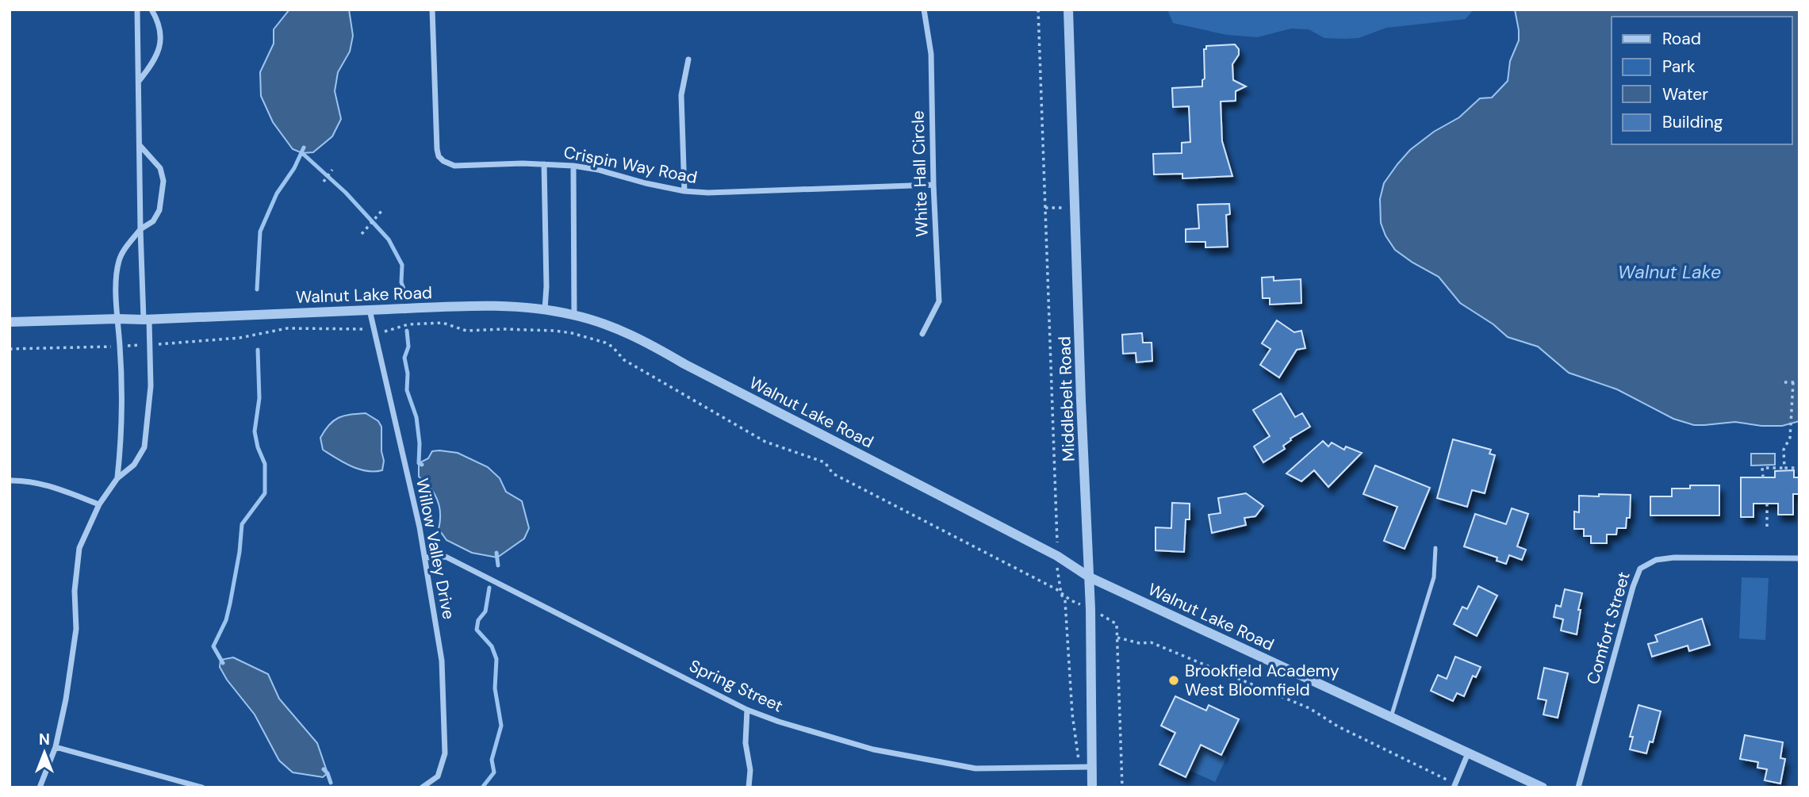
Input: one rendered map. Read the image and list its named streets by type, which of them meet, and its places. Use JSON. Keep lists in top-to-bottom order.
{
  "streets": {
    "street": [
      "Crispin Way Road",
      "White Hall Circle",
      "Walnut Lake Road",
      "Middlebelt Road",
      "Willow Valley Drive",
      "Comfort Street",
      "Spring Street"
    ]
  },
  "crossings": [
    ["Crispin Way Road", "White Hall Circle"],
    ["Walnut Lake Road", "Middlebelt Road"],
    ["Walnut Lake Road", "Willow Valley Drive"],
    ["Middlebelt Road", "Spring Street"],
    ["Willow Valley Drive", "Spring Street"]
  ],
  "water": ["Walnut Lake"],
  "places": ["Brookfield Academy West Bloomfield"],
  "legend": [
    "Road",
    "Park",
    "Water",
    "Building"
  ],
  "north": "top"
}
